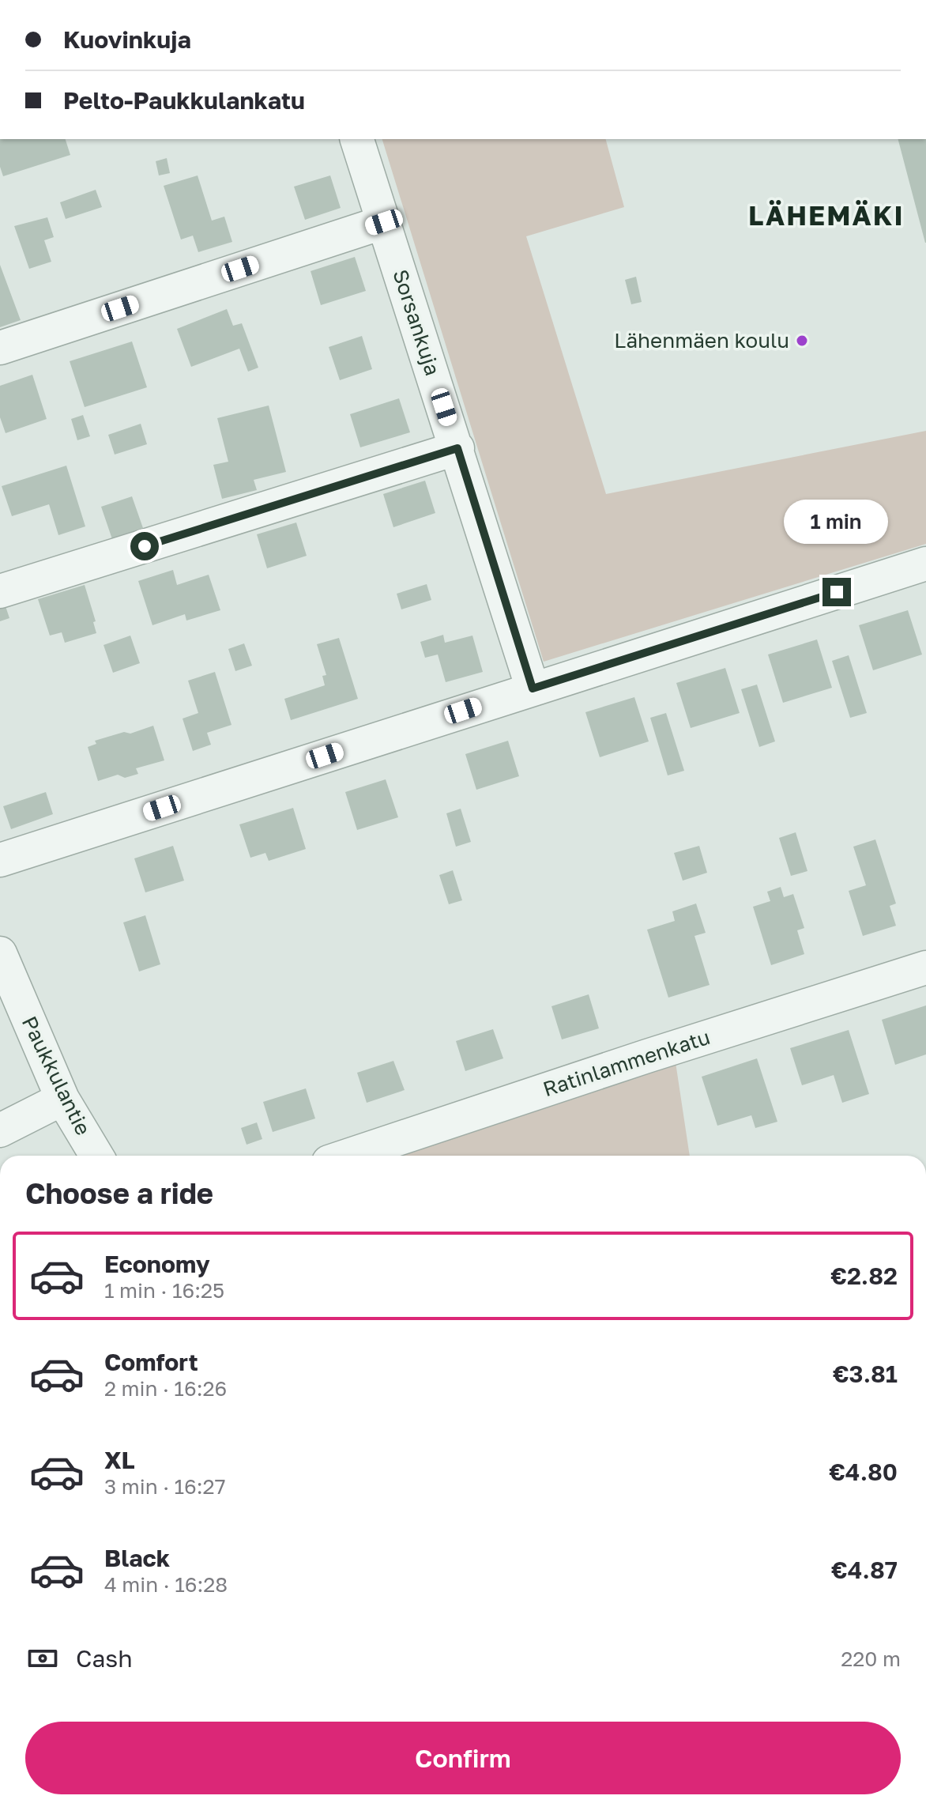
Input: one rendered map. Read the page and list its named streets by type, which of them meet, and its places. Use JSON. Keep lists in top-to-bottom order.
{
  "streets": {
    "street": ["Sorsankuja", "Ratinlammenkatu", "Paukkulantie"]
  },
  "districts": ["LÄHEMÄKI"],
  "places": ["Lähenmäen koulu"],
  "page": {
    "banner": ["Kuovinkuja", "Pelto-Paukkulankatu"],
    "bubble": "1 min",
    "heading": "Choose a ride",
    "list": [
      {
        "name": "Economy",
        "note": "1 min · 16:25",
        "value": "€2.82"
      },
      {
        "name": "Comfort",
        "note": "2 min · 16:26",
        "value": "€3.81"
      },
      {
        "name": "XL",
        "note": "3 min · 16:27",
        "value": "€4.80"
      },
      {
        "name": "Black",
        "note": "4 min · 16:28",
        "value": "€4.87"
      }
    ],
    "pay": ["Cash", "220 m"],
    "buttons": "Confirm"
  }
}
